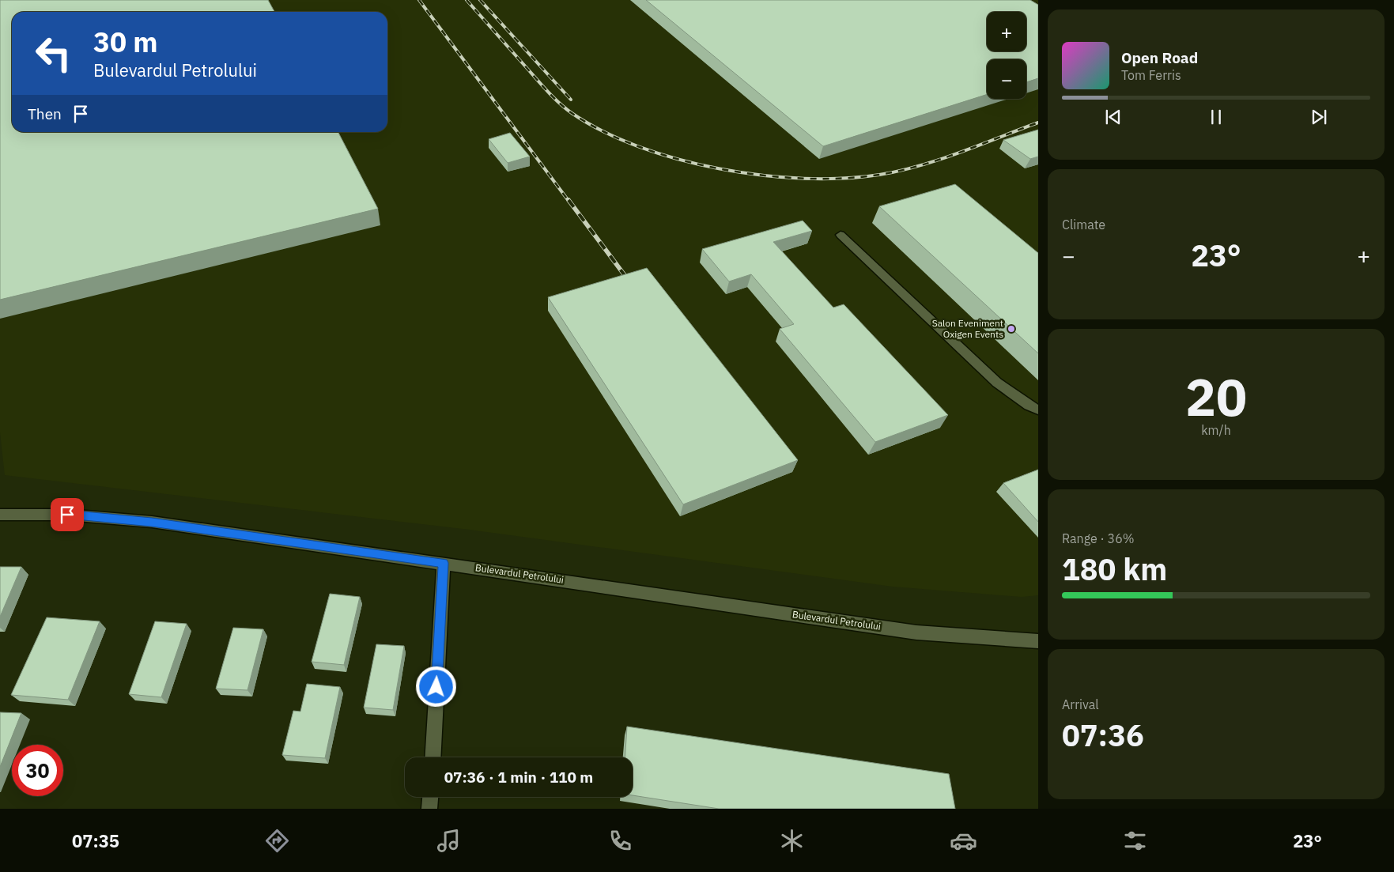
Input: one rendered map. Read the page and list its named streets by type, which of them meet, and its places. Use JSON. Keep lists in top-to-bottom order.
{
  "streets": {
    "street": ["Bulevardul Petrolului"]
  },
  "places": ["Salon Eveniment Oxigen Events"],
  "page": {
    "map_buttons": ["+", "−"],
    "turn": ["30 m", "Bulevardul Petrolului"],
    "song": ["Open Road", "Tom Ferris"],
    "then": "Then",
    "tile": [
      "Climate",
      ["20", "km/h"],
      ["Range · 36%", "180 km"],
      ["Arrival", "07:36"]
    ],
    "heat": ["−", "23°", "+"],
    "limit": "30",
    "trip": "07:36 · 1 min · 110 m",
    "tabs": ["07:35", "23°"]
  }
}
